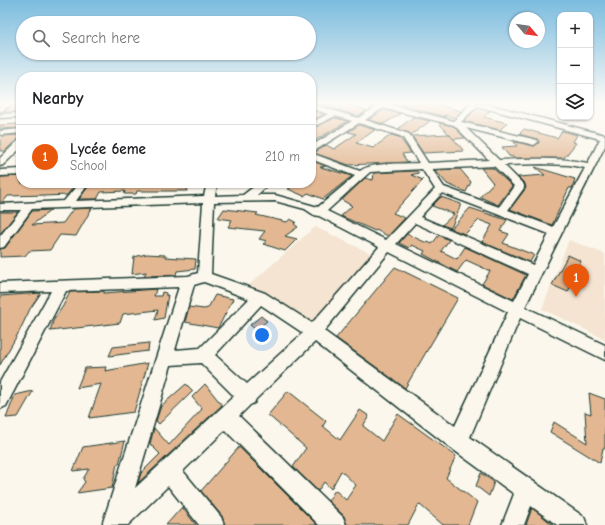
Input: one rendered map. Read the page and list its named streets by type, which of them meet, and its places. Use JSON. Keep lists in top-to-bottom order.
{
  "north": "bottom right",
  "page": {
    "map_buttons": ["+", "−"],
    "search": "Search here",
    "heading": "Nearby",
    "list": [
      {
        "mark": "1",
        "name": "Lycée 6eme",
        "note": "School",
        "value": "210 m"
      }
    ],
    "pins": "1"
  }
}
